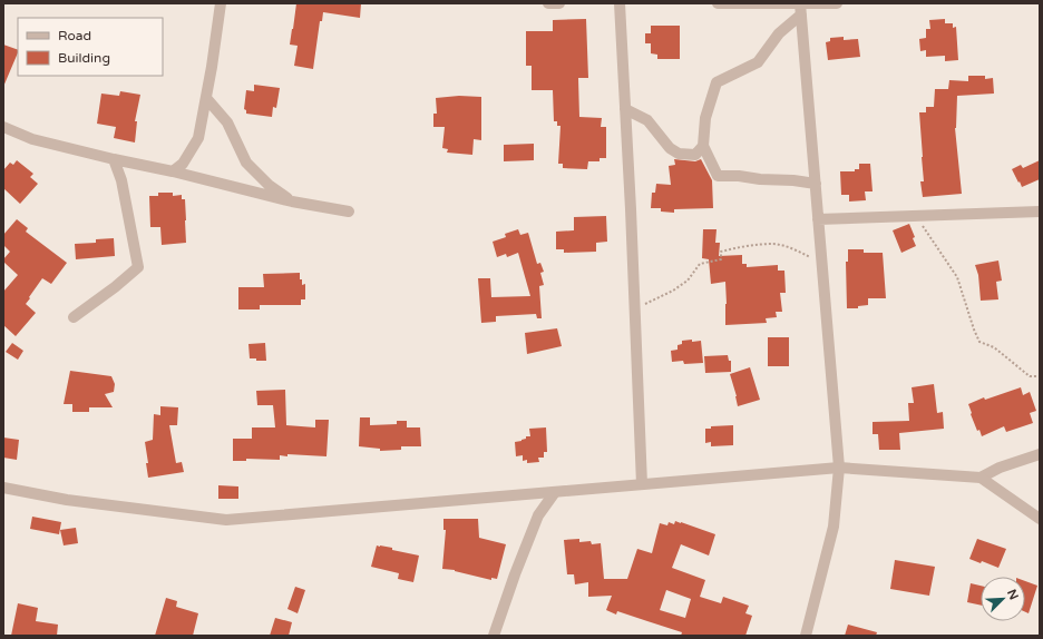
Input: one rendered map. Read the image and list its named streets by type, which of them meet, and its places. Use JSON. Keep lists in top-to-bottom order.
{
  "legend": ["Road", "Building"],
  "north": "top right"
}
